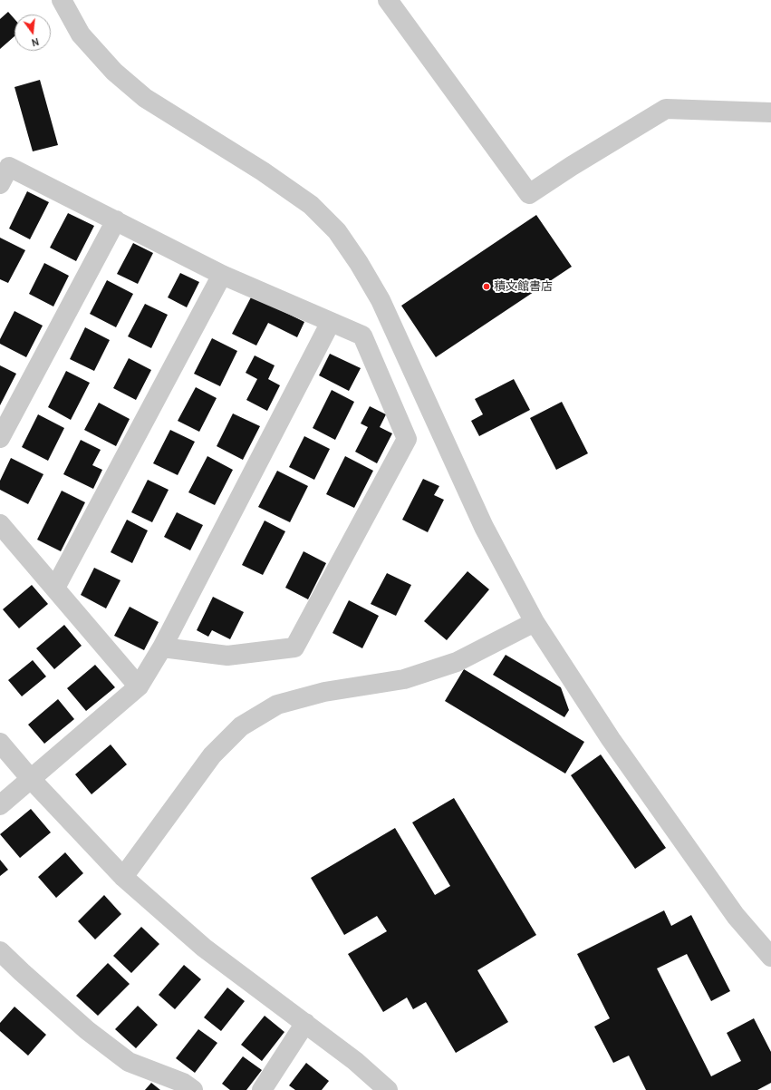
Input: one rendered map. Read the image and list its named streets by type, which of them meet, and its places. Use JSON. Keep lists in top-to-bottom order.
{
  "places": ["積文館書店"],
  "north": "bottom"
}
